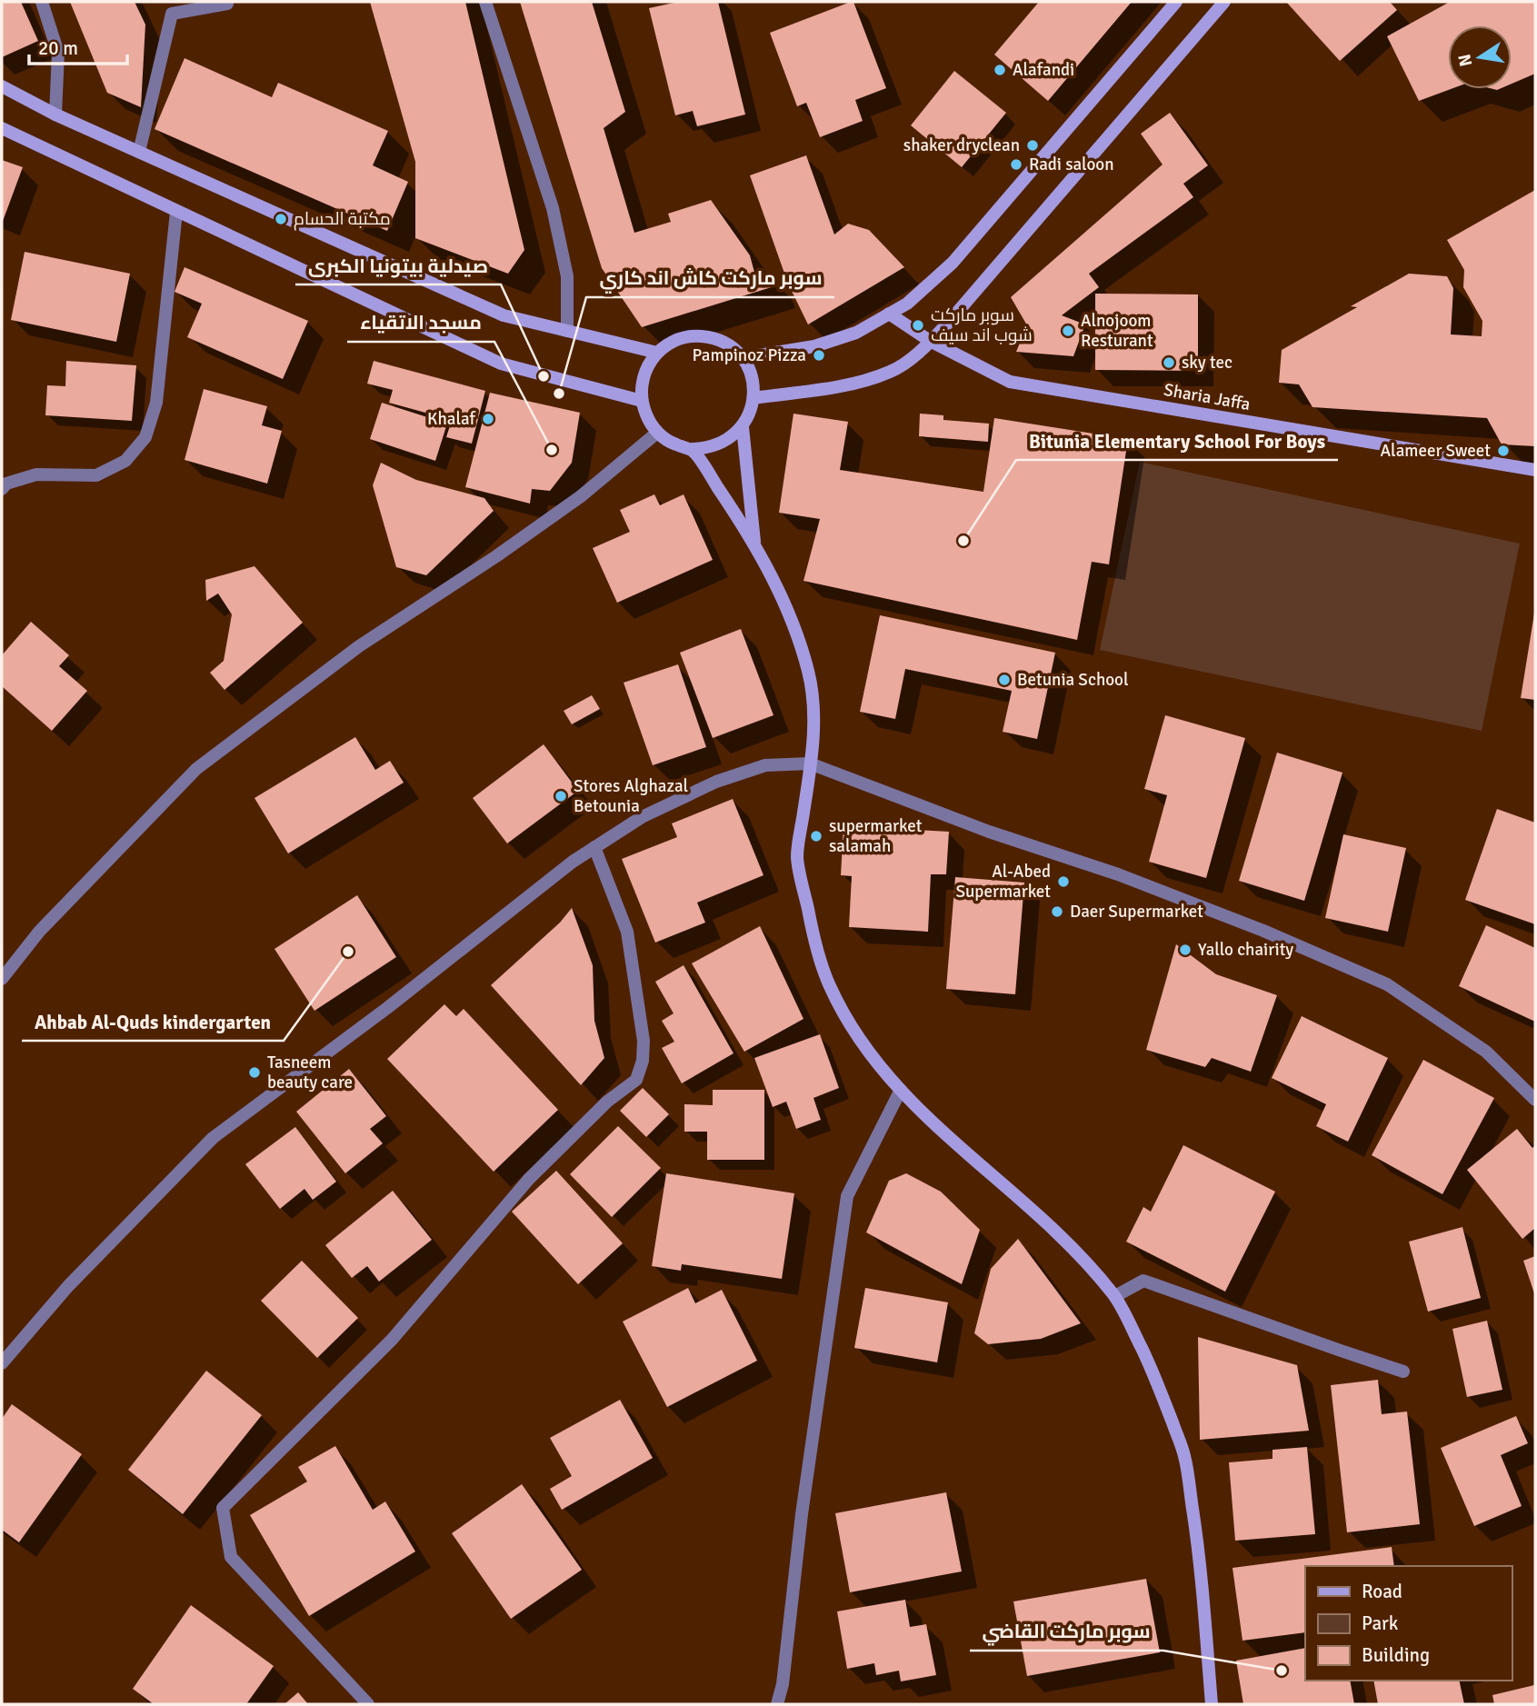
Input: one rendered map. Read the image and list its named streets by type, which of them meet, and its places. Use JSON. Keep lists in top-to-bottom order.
{
  "streets": {
    "main road": ["Sharia Jaffa"]
  },
  "places": [
    "Alafandi",
    "shaker dryclean",
    "Radi saloon",
    "مكتبة الحسام",
    "سوبر ماركت شوب اند سيف",
    "Alnojoom Resturant",
    "Pampinoz Pizza",
    "sky tec",
    "صيدلية بيتونيا الكبرى",
    "سوبر ماركت كاش اند كاري",
    "Khalaf",
    "مسجد الاتقياء",
    "Alameer Sweet",
    "Bitunia Elementary School For Boys",
    "Betunia School",
    "Stores Alghazal Betounia",
    "supermarket salamah",
    "Al-Abed Supermarket",
    "Daer Supermarket",
    "Yallo chairity",
    "Ahbab Al-Quds kindergarten",
    "Tasneem beauty care",
    "سوبر ماركت القاضي"
  ],
  "legend": ["Road", "Park", "Building"],
  "scale_bar": "20 m",
  "north": "left"
}
